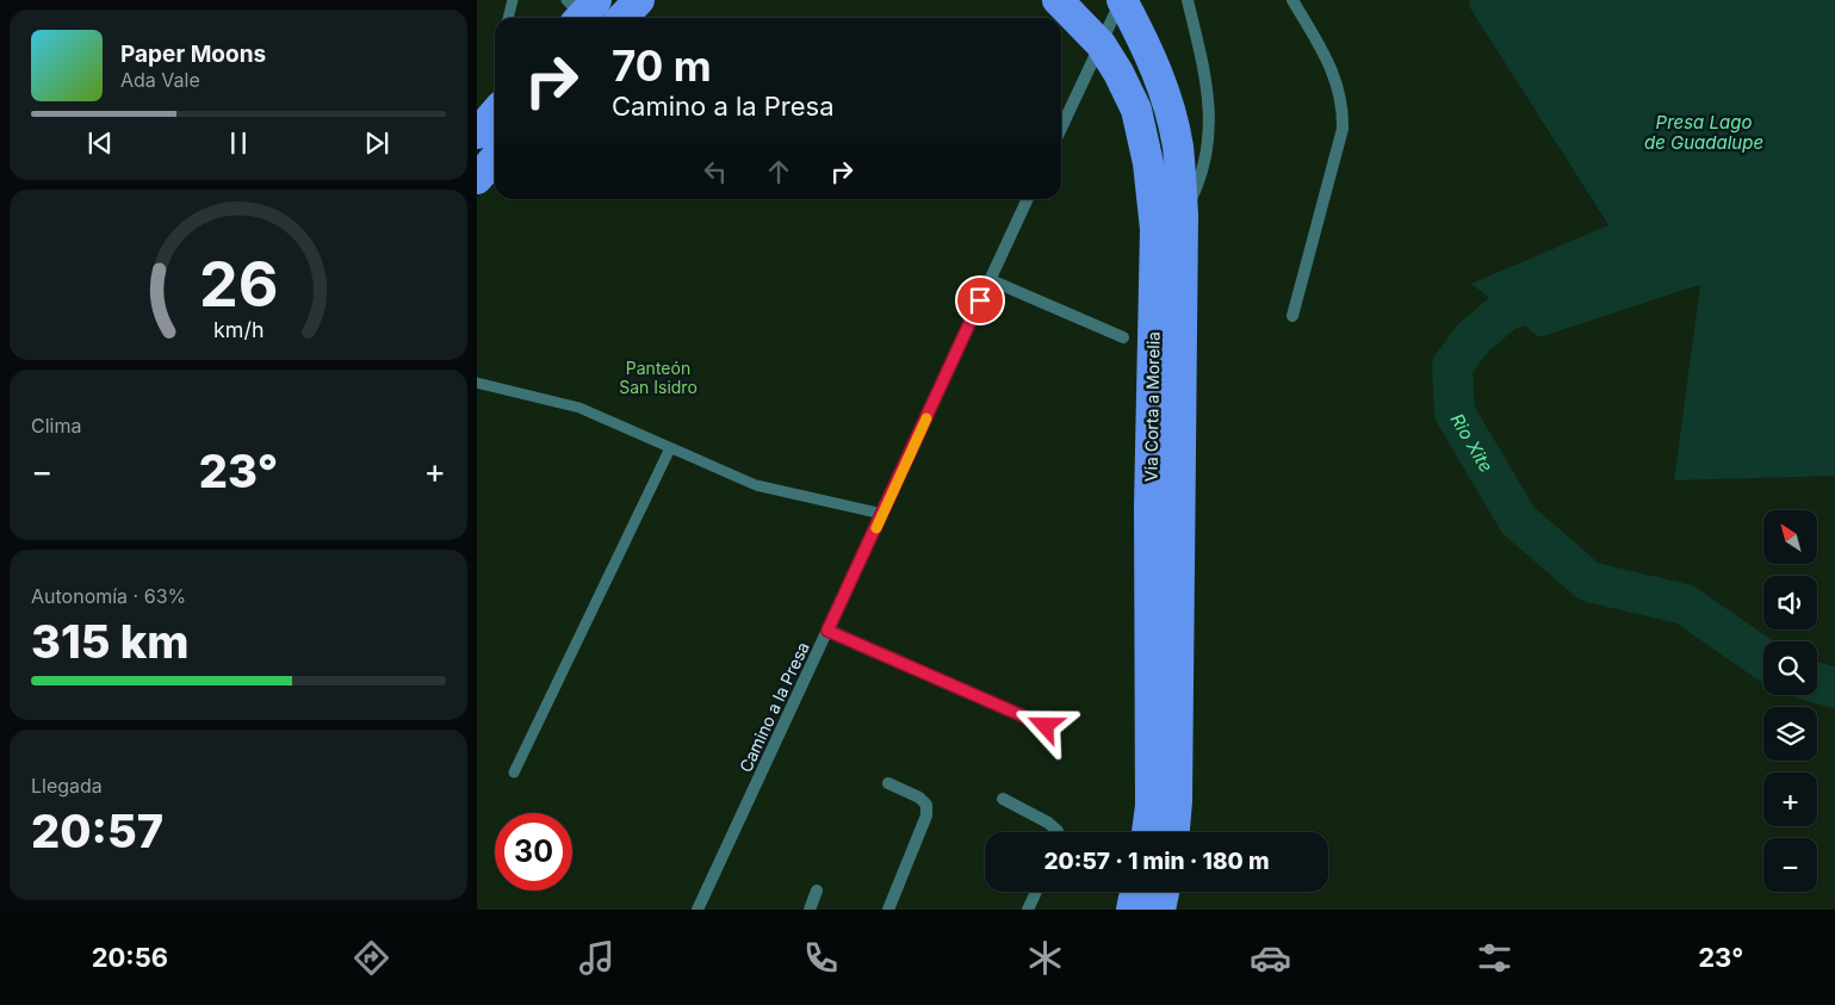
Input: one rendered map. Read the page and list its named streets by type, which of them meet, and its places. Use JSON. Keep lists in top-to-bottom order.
{
  "streets": {
    "main road": ["Via Corta a Morelia"],
    "street": ["Camino a la Presa"]
  },
  "water": ["Presa Lago de Guadalupe", "Rio Xite"],
  "parks": ["Panteón San Isidro"],
  "north": "top left",
  "page": {
    "turn": ["70 m", "Camino a la Presa"],
    "song": ["Paper Moons", "Ada Vale"],
    "tile": [
      "Clima",
      ["Autonomía · 63%", "315 km"],
      ["Llegada", "20:57"]
    ],
    "heat": ["−", "23°", "+"],
    "map_buttons": ["+", "−"],
    "limit": "30",
    "trip": "20:57 · 1 min · 180 m",
    "tabs": ["20:56", "23°"],
    "gauge": ["26", "km/h"]
  }
}
